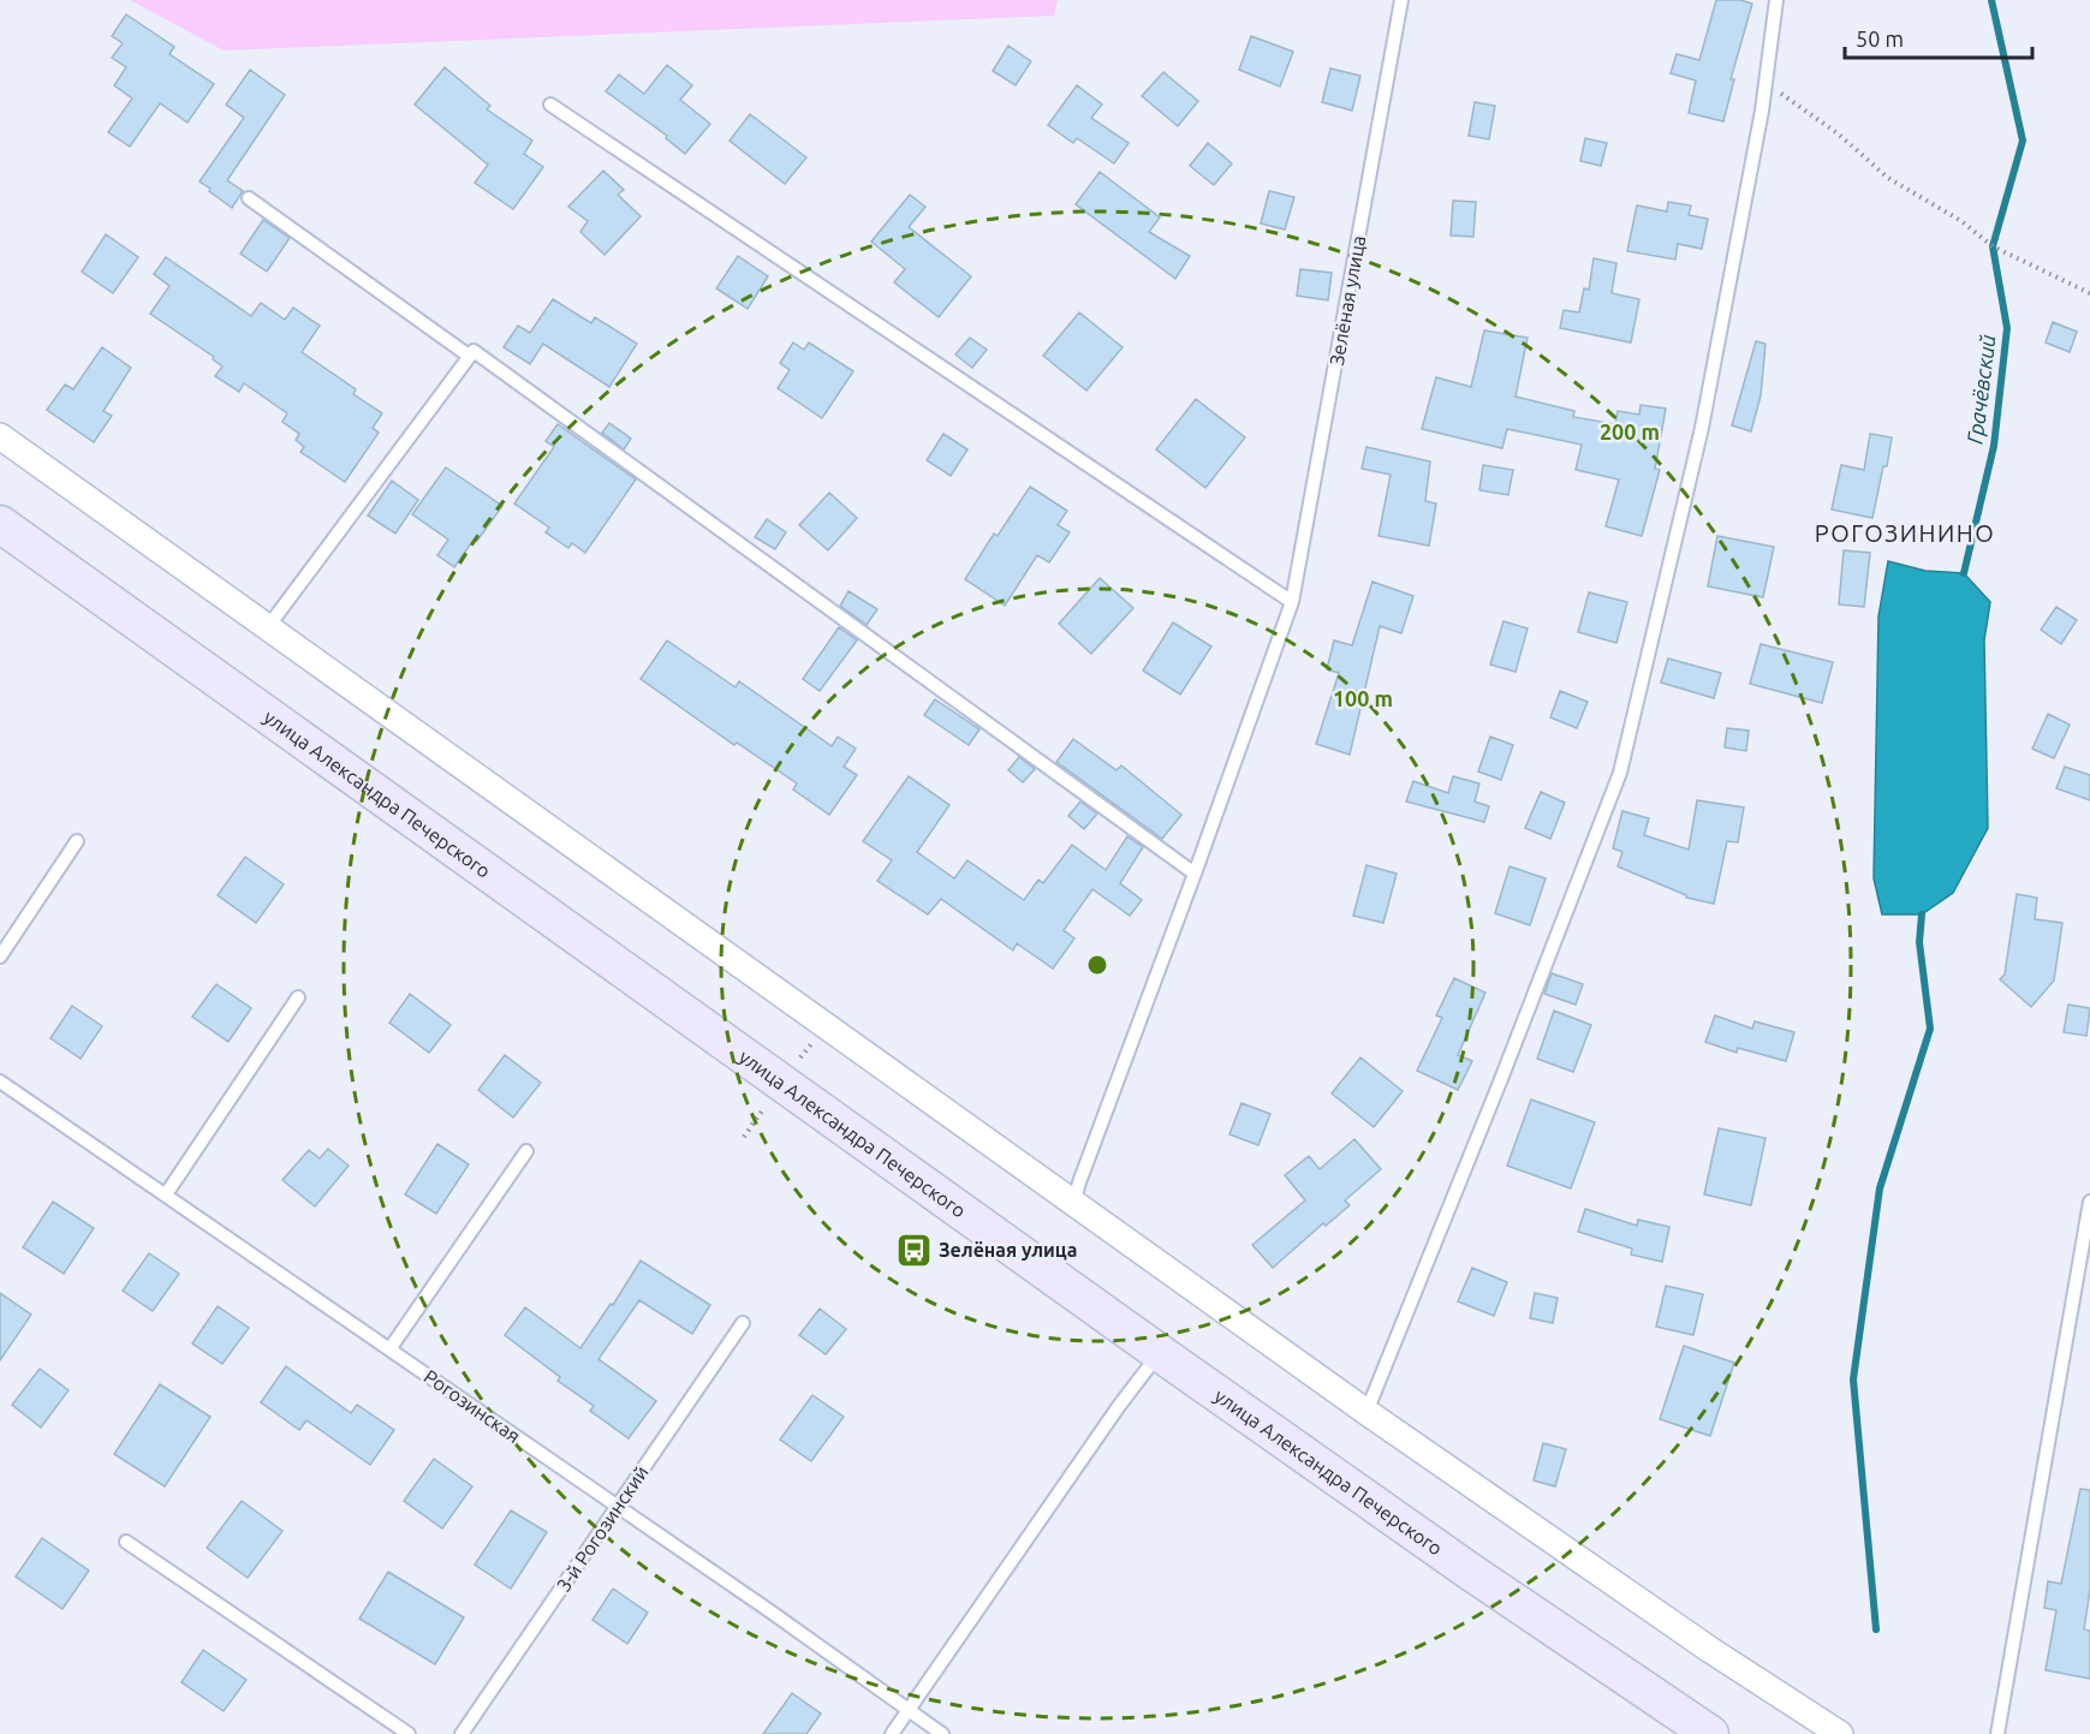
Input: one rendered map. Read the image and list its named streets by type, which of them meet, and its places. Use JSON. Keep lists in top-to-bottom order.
{
  "streets": {
    "main road": ["улица Александра Печерского"],
    "lane": ["Зелёная улица", "Рогозинская", "3-й Рогозинский"]
  },
  "crossings": [
    ["Рогозинская", "3-й Рогозинский"]
  ],
  "districts": ["РОГОЗИНИНО"],
  "water": ["Грачёвский"],
  "places": {
    "bus stop": ["Зелёная улица"]
  },
  "scale_bar": "50 m",
  "rings": ["200 m", "100 m"]
}
